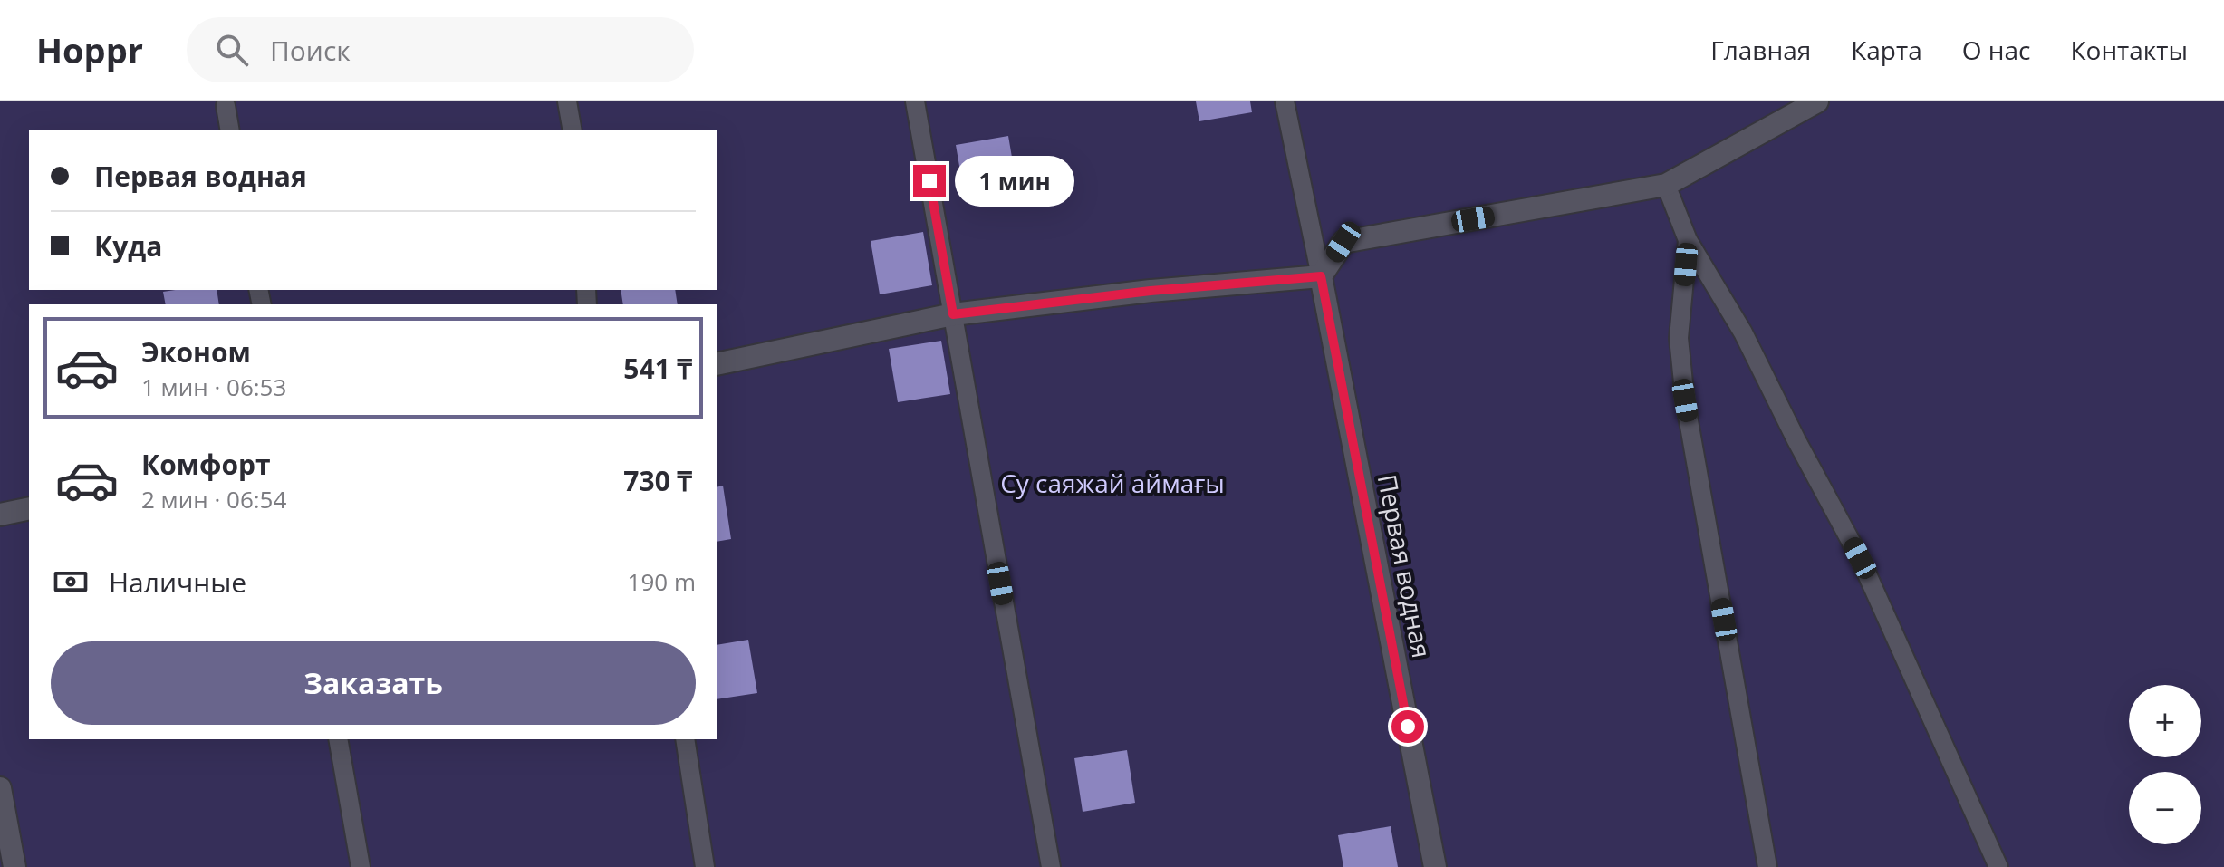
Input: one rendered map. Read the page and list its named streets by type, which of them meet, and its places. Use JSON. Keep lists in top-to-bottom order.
{
  "streets": {
    "street": ["Первая водная"]
  },
  "parks": ["Су саяжай аймағы"],
  "page": {
    "header": "Hoppr",
    "search": "Поиск",
    "nav": [
      "Главная",
      "Карта",
      "О нас",
      "Контакты"
    ],
    "banner": ["Первая водная", "Куда"],
    "bubble": "1 мин",
    "list": [
      {
        "name": "Эконом",
        "note": "1 мин · 06:53",
        "value": "541 ₸"
      },
      {
        "name": "Комфорт",
        "note": "2 мин · 06:54",
        "value": "730 ₸"
      }
    ],
    "pay": ["Наличные", "190 m"],
    "buttons": "Заказать",
    "map_buttons": ["+", "−"]
  }
}
